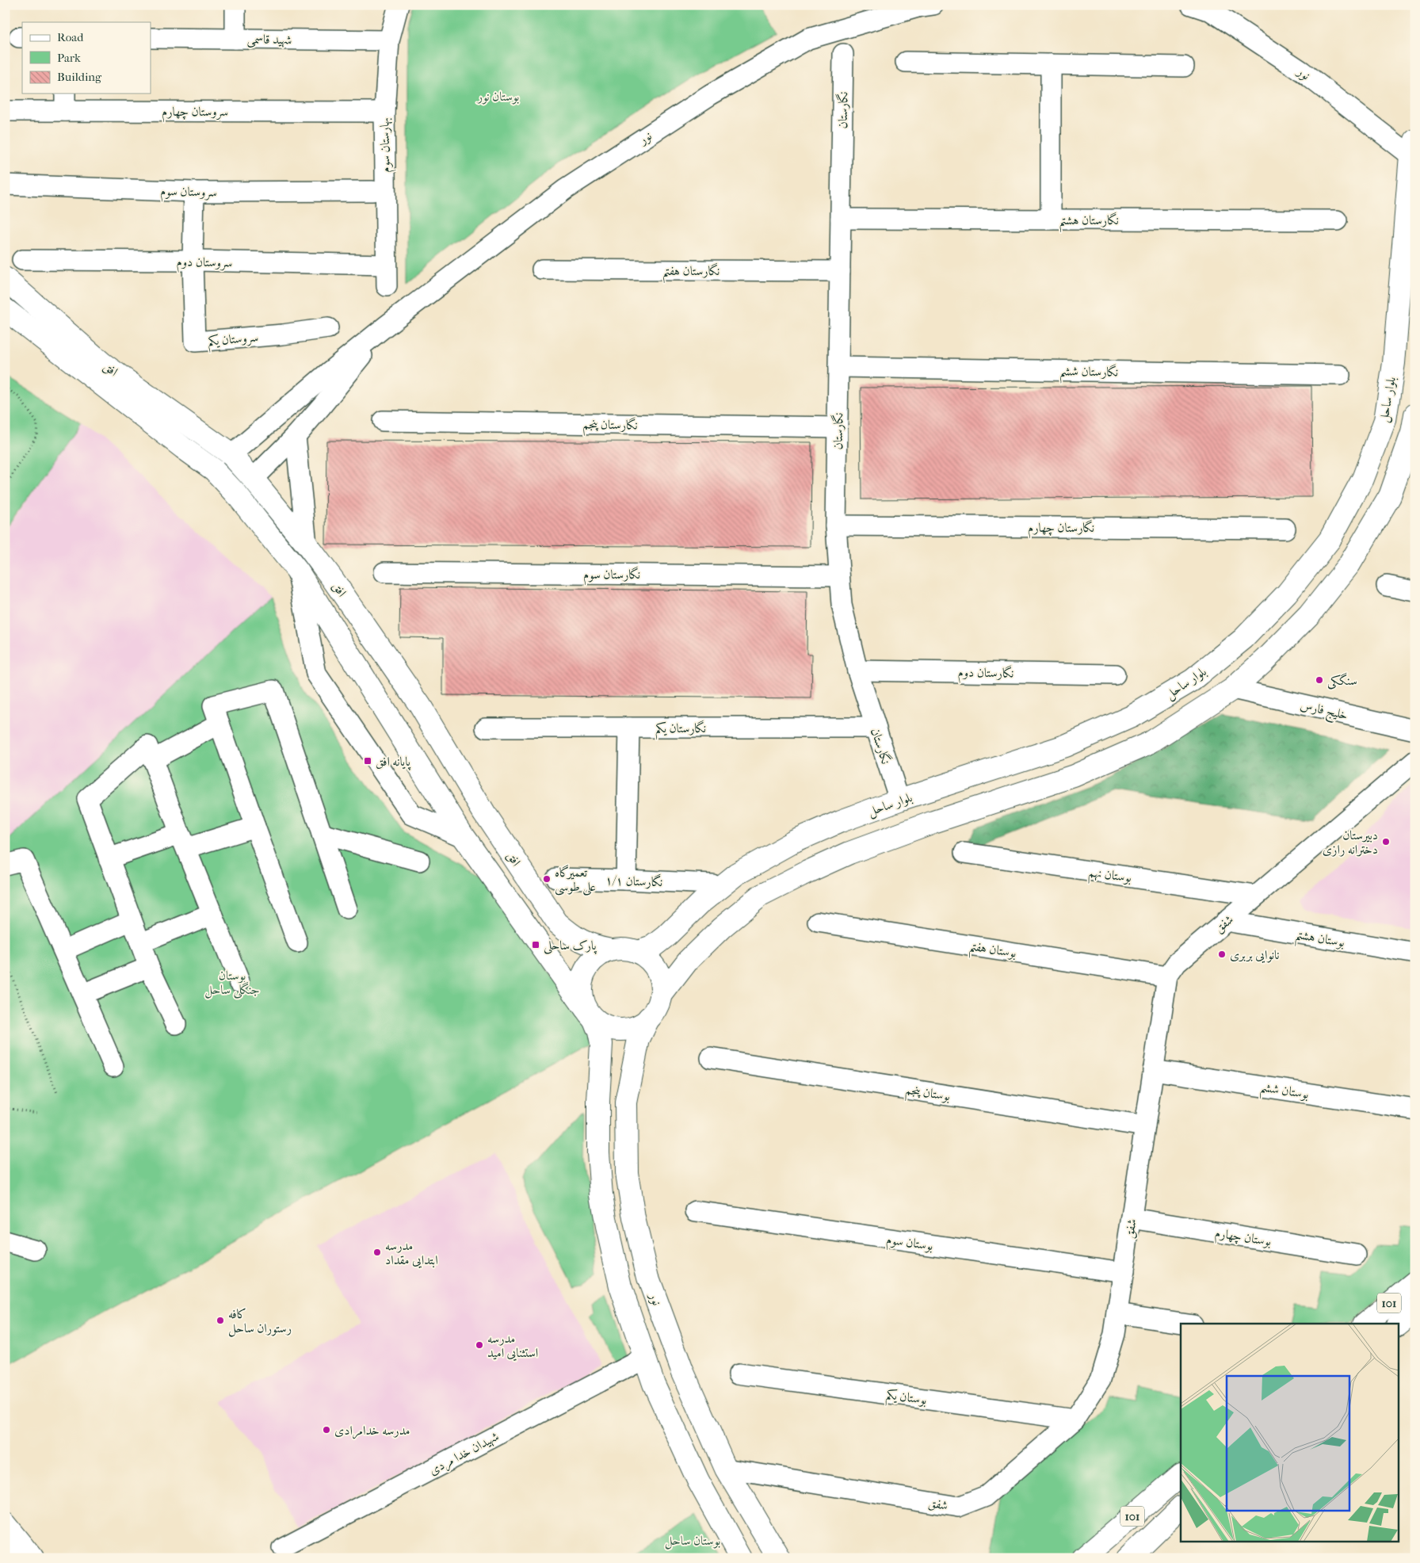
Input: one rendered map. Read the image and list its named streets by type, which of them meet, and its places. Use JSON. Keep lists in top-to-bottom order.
{
  "streets": {
    "main road": [
      "نور",
      "افق",
      "بلوار ساحل",
      "101"
    ],
    "street": [
      "شهید قاسمی",
      "نگارستان",
      "سروستان چهارم",
      "بهارستان سوم",
      "سروستان سوم",
      "نگارستان هشتم",
      "سروستان دوم",
      "نگارستان هفتم",
      "سروستان یکم",
      "نگارستان ششم",
      "نگارستان پنجم",
      "نگارستان چهارم",
      "نگارستان سوم",
      "نگارستان دوم",
      "خلیج فارس",
      "نگارستان یکم",
      "بوستان نهم",
      "نگارستان ۱/۱",
      "شفق",
      "بوستان هشتم",
      "بوستان هفتم",
      "بوستان ششم",
      "بوستان پنجم",
      "بوستان چهارم",
      "بوستان سوم",
      "بوستان یکم",
      "شهیدان خدا مردی"
    ]
  },
  "crossings": [
    ["شهید قاسمی", "بهارستان سوم"],
    ["نور", "افق"],
    ["نور", "بلوار ساحل"],
    ["نور", "شفق"],
    ["نگارستان", "نگارستان هشتم"],
    ["نگارستان", "نگارستان هفتم"],
    ["نگارستان", "نگارستان ششم"],
    ["نگارستان", "بلوار ساحل"],
    ["نگارستان", "نگارستان پنجم"],
    ["نگارستان", "نگارستان چهارم"],
    ["نگارستان", "نگارستان سوم"],
    ["نگارستان", "نگارستان دوم"],
    ["نگارستان", "نگارستان یکم"],
    ["سروستان چهارم", "بهارستان سوم"],
    ["بهارستان سوم", "سروستان دوم"],
    ["سروستان دوم", "سروستان یکم"],
    ["افق", "بلوار ساحل"],
    ["بوستان نهم", "شفق"],
    ["شفق", "بوستان هشتم"],
    ["شفق", "بوستان هفتم"],
    ["شفق", "بوستان ششم"],
    ["شفق", "بوستان پنجم"],
    ["شفق", "بوستان چهارم"],
    ["شفق", "بوستان سوم"],
    ["شفق", "بوستان یکم"]
  ],
  "parks": ["بوستان نور", "بوستان جنگلی ساحل", "بوستان ساحل"],
  "places": {
    "other": [
      "سنگکی",
      "دبیرستان دخترانه رازی",
      "تعمیرگاه علی طوسی",
      "نانوایی بربری",
      "مدرسه ابتدایی مقداد",
      "کافه رستوران ساحل",
      "مدرسه استثنایی امید",
      "مدرسه خدامرادی"
    ],
    "transit": ["پایانه افق", "پارک ساحلی"]
  },
  "legend": ["Road", "Park", "Building"]
}
